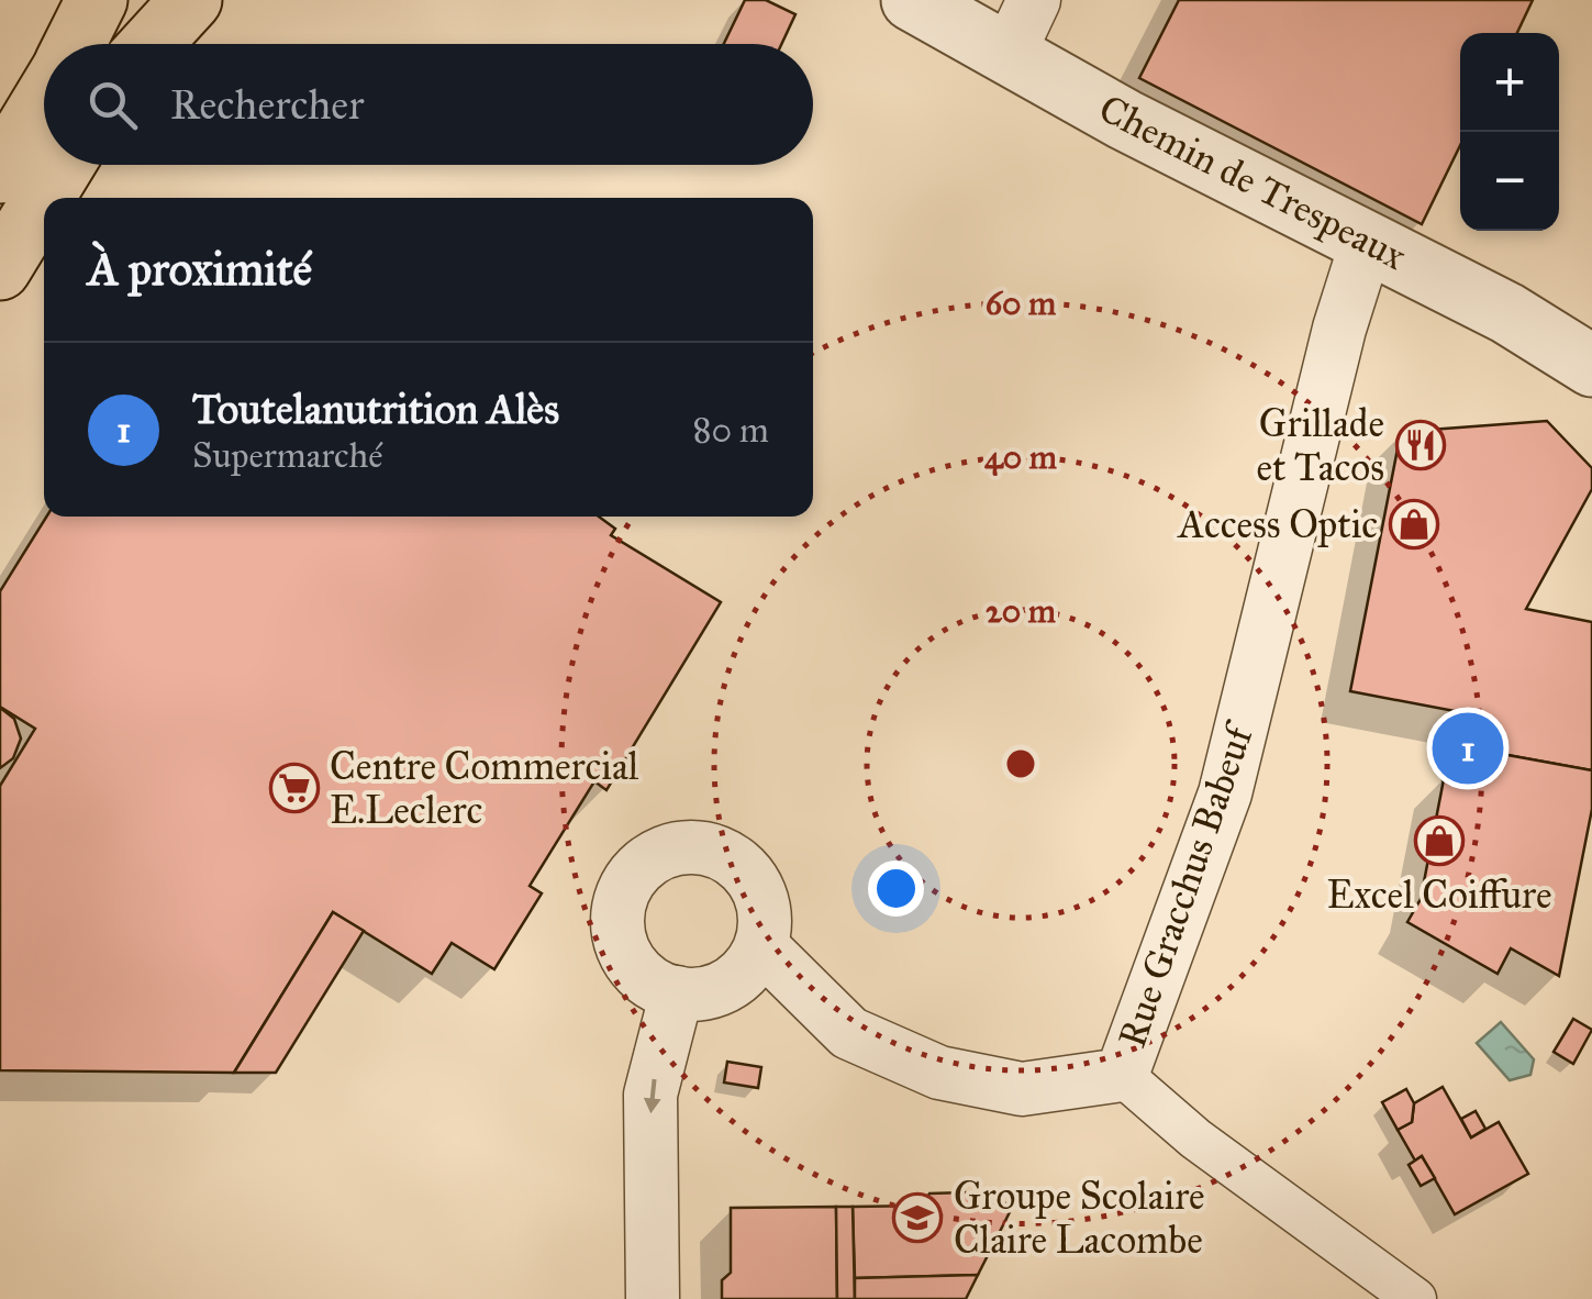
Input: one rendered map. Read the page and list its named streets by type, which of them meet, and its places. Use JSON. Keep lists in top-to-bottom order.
{
  "streets": {
    "street": ["Chemin de Trespeaux", "Rue Gracchus Babeuf"]
  },
  "crossings": [
    ["Chemin de Trespeaux", "Rue Gracchus Babeuf"]
  ],
  "places": {
    "restaurant": ["Grillade et Tacos"],
    "shop": ["Access Optic", "Excel Coiffure"],
    "supermarket": ["Centre Commercial E.Leclerc"],
    "school or university": ["Groupe Scolaire Claire Lacombe"]
  },
  "page": {
    "map_buttons": ["+", "−"],
    "search": "Rechercher",
    "heading": "À proximité",
    "list": [
      {
        "mark": "1",
        "name": "Toutelanutrition Alès",
        "note": "Supermarché",
        "value": "80 m"
      }
    ],
    "pins": "1"
  },
  "rings": ["60 m", "40 m", "20 m"]
}
